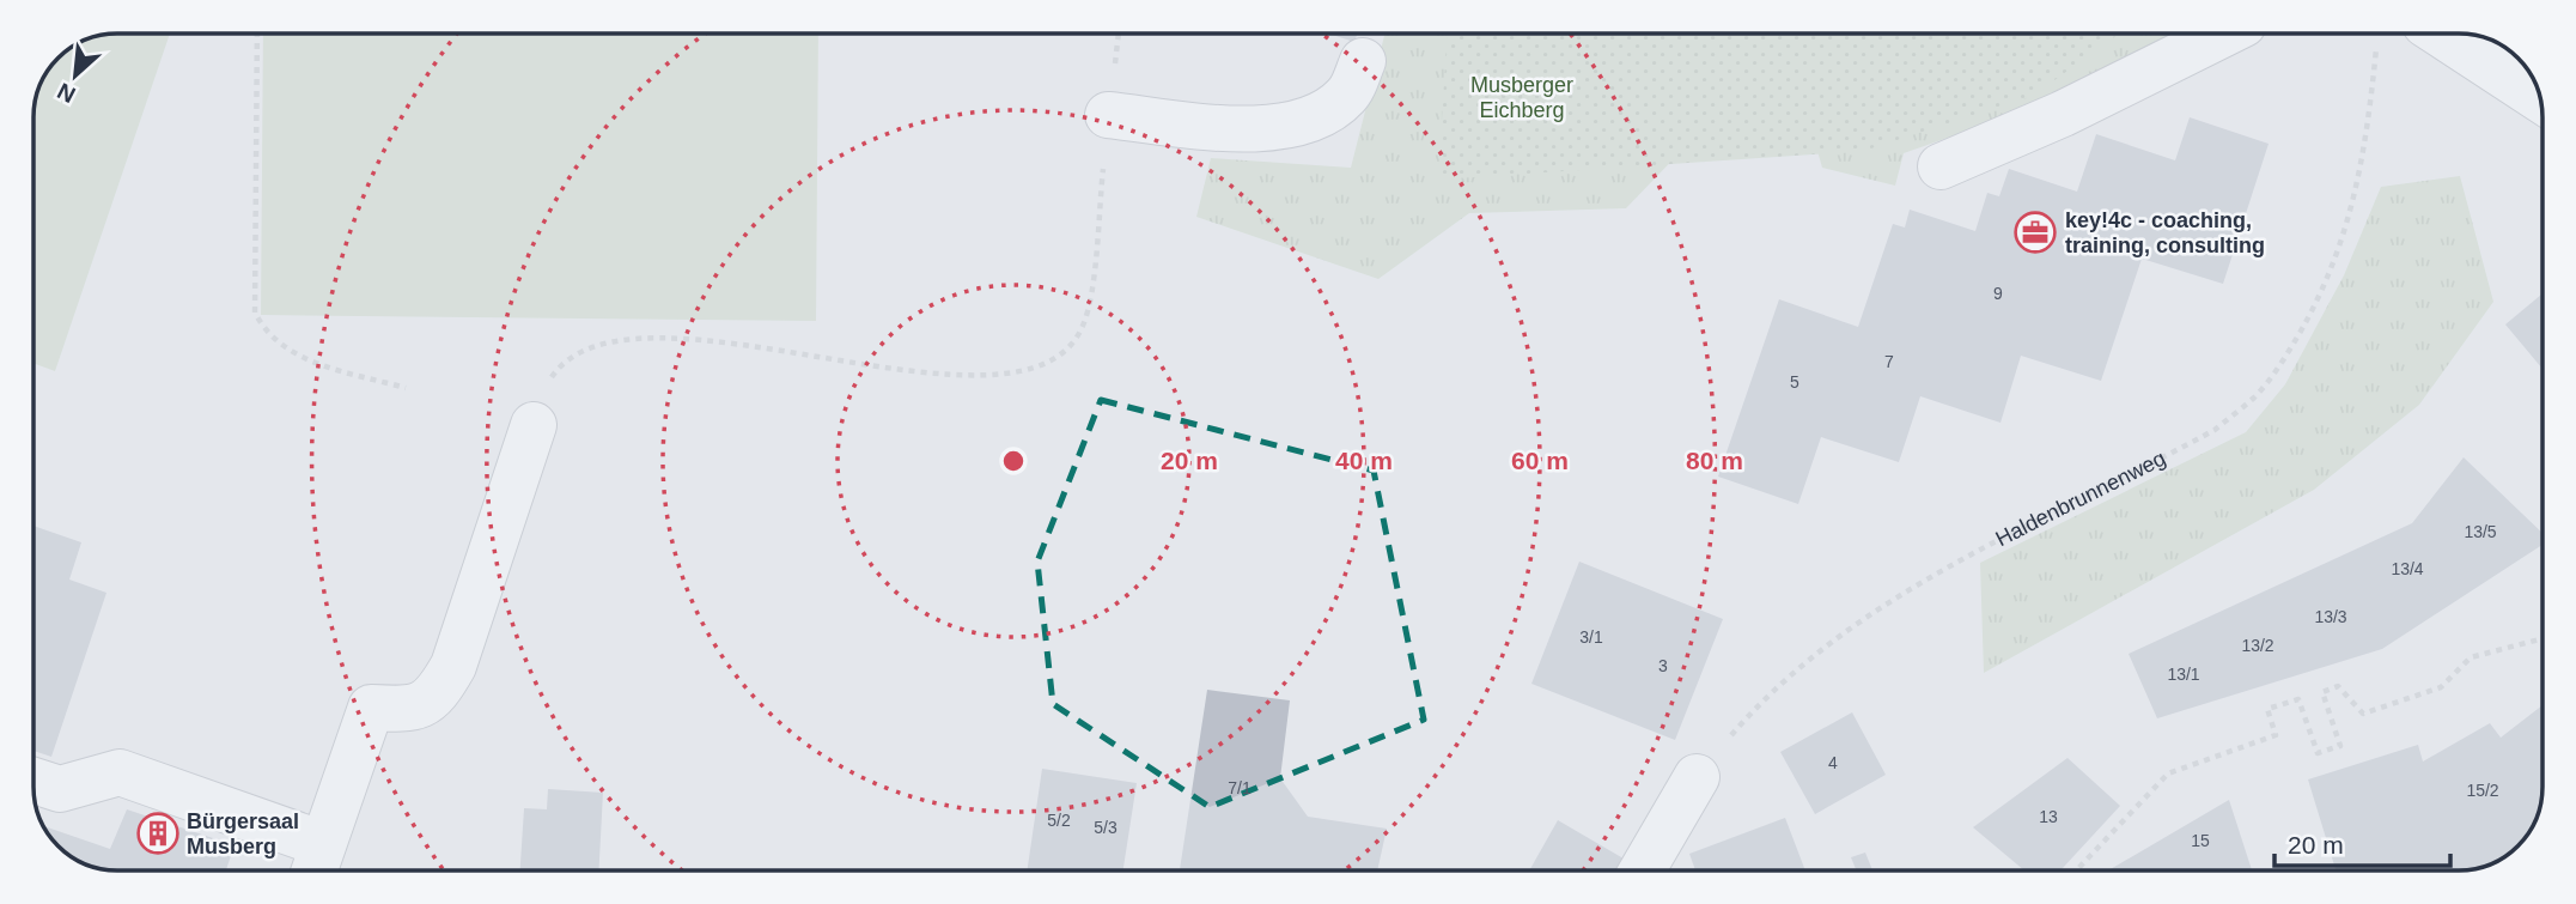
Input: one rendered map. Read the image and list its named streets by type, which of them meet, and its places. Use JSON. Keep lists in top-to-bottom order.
{
  "streets": {
    "path": ["Haldenbrunnenweg"]
  },
  "parks": ["Musberger Eichberg"],
  "places": {
    "office": ["key!4c - coaching, training, consulting"],
    "building": ["Bürgersaal Musberg"]
  },
  "house_numbers": [
    "9",
    "7",
    "5",
    "13/5",
    "13/4",
    "13/3",
    "3/1",
    "13/2",
    "3",
    "13/1",
    "4",
    "7/1",
    "15/2",
    "13",
    "5/2",
    "5/3",
    "15"
  ],
  "scale_bar": "20 m",
  "north": "bottom left",
  "rings": [
    "20 m",
    "40 m",
    "60 m",
    "80 m"
  ]
}
